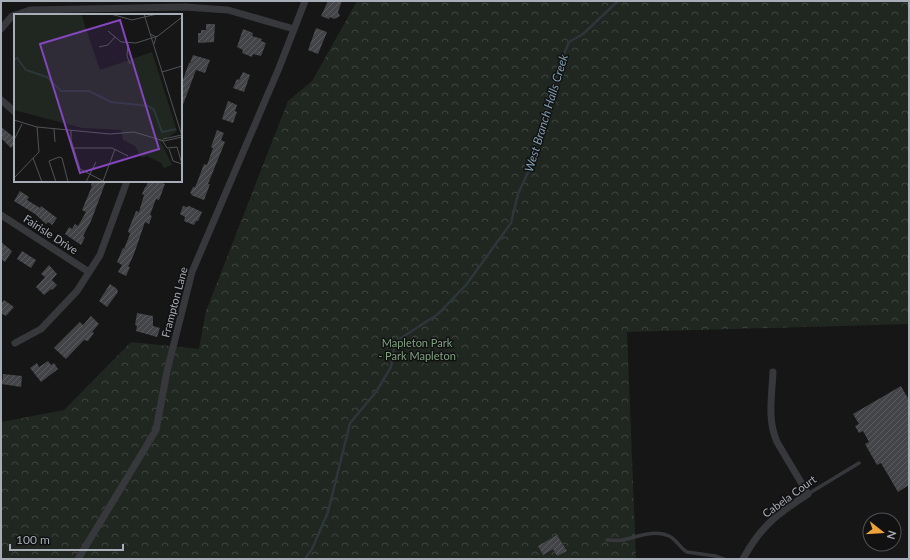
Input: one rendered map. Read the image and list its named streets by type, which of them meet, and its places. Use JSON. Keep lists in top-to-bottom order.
{
  "streets": {
    "street": ["Fairisle Drive", "Frampton Lane", "Cabela Court"]
  },
  "water": ["West Branch Halls Creek"],
  "parks": ["Mapleton Park - Park Mapleton"],
  "scale_bar": "100 m",
  "north": "right"
}
